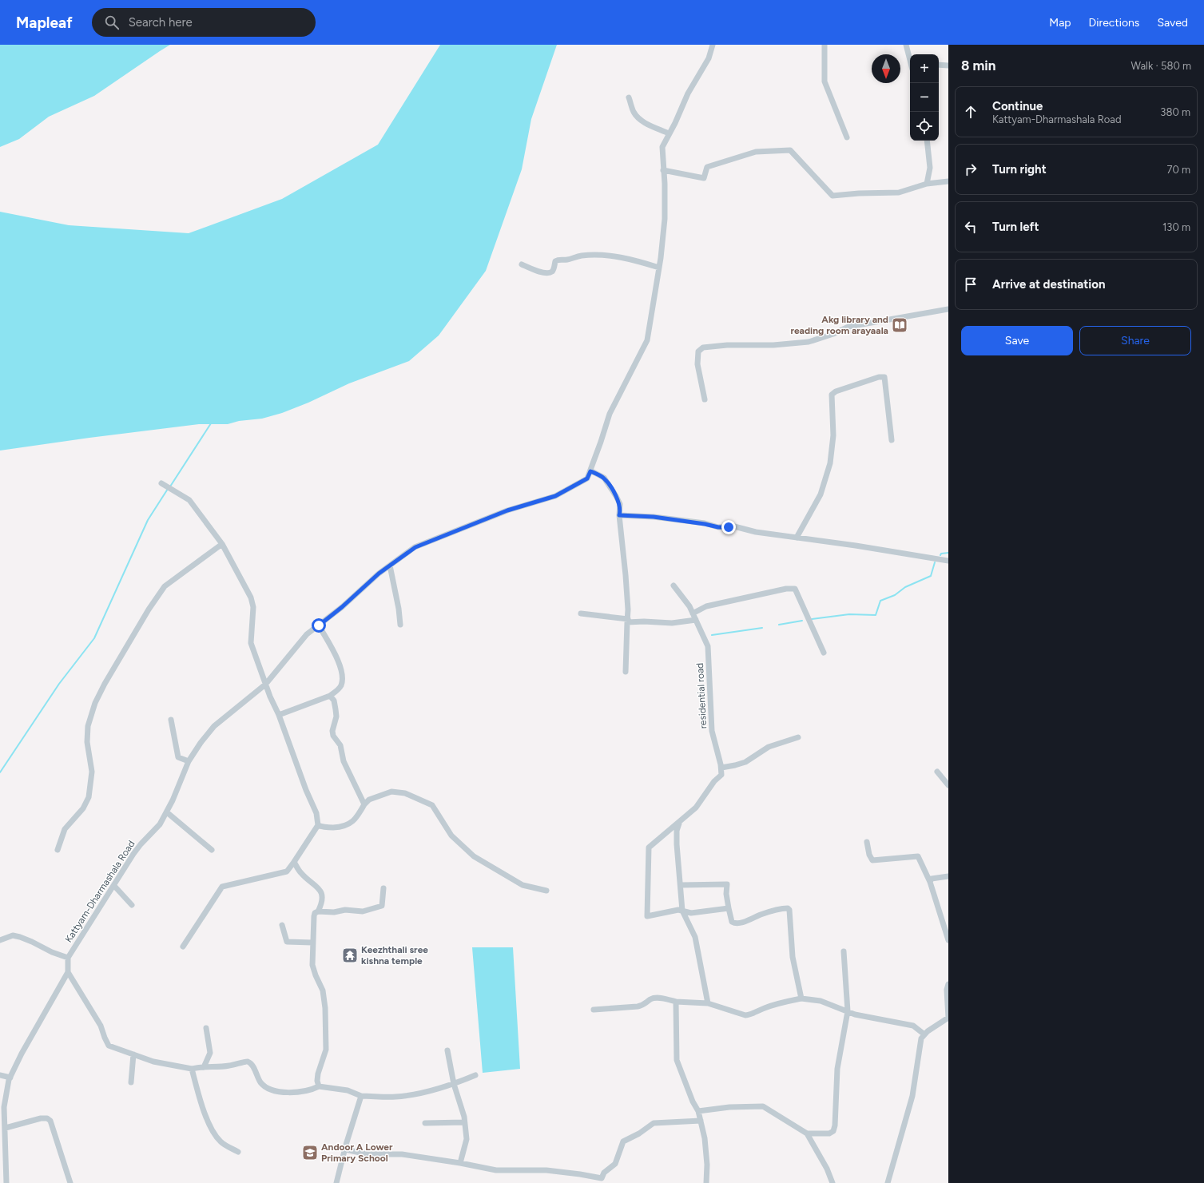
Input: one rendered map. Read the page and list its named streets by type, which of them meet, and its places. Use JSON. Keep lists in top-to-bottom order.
{
  "streets": {
    "street": ["residential road", "Kattyam-Dharmashala Road"]
  },
  "places": {
    "library": ["Akg library and reading room arayaala"],
    "temple": ["Keezhthali sree kishna temple"],
    "school or university": ["Andoor A Lower Primary School"]
  },
  "north": "bottom",
  "page": {
    "header": "Mapleaf",
    "search": "Search here",
    "nav": ["Map", "Directions", "Saved"],
    "heading": ["8 min", "Walk · 580 m"],
    "map_buttons": ["+", "−"],
    "list": [
      ["Continue", "Kattyam-Dharmashala Road", "380 m"],
      ["Turn right", "70 m"],
      ["Turn left", "130 m"],
      "Arrive at destination"
    ],
    "buttons": ["Save", "Share"]
  }
}
